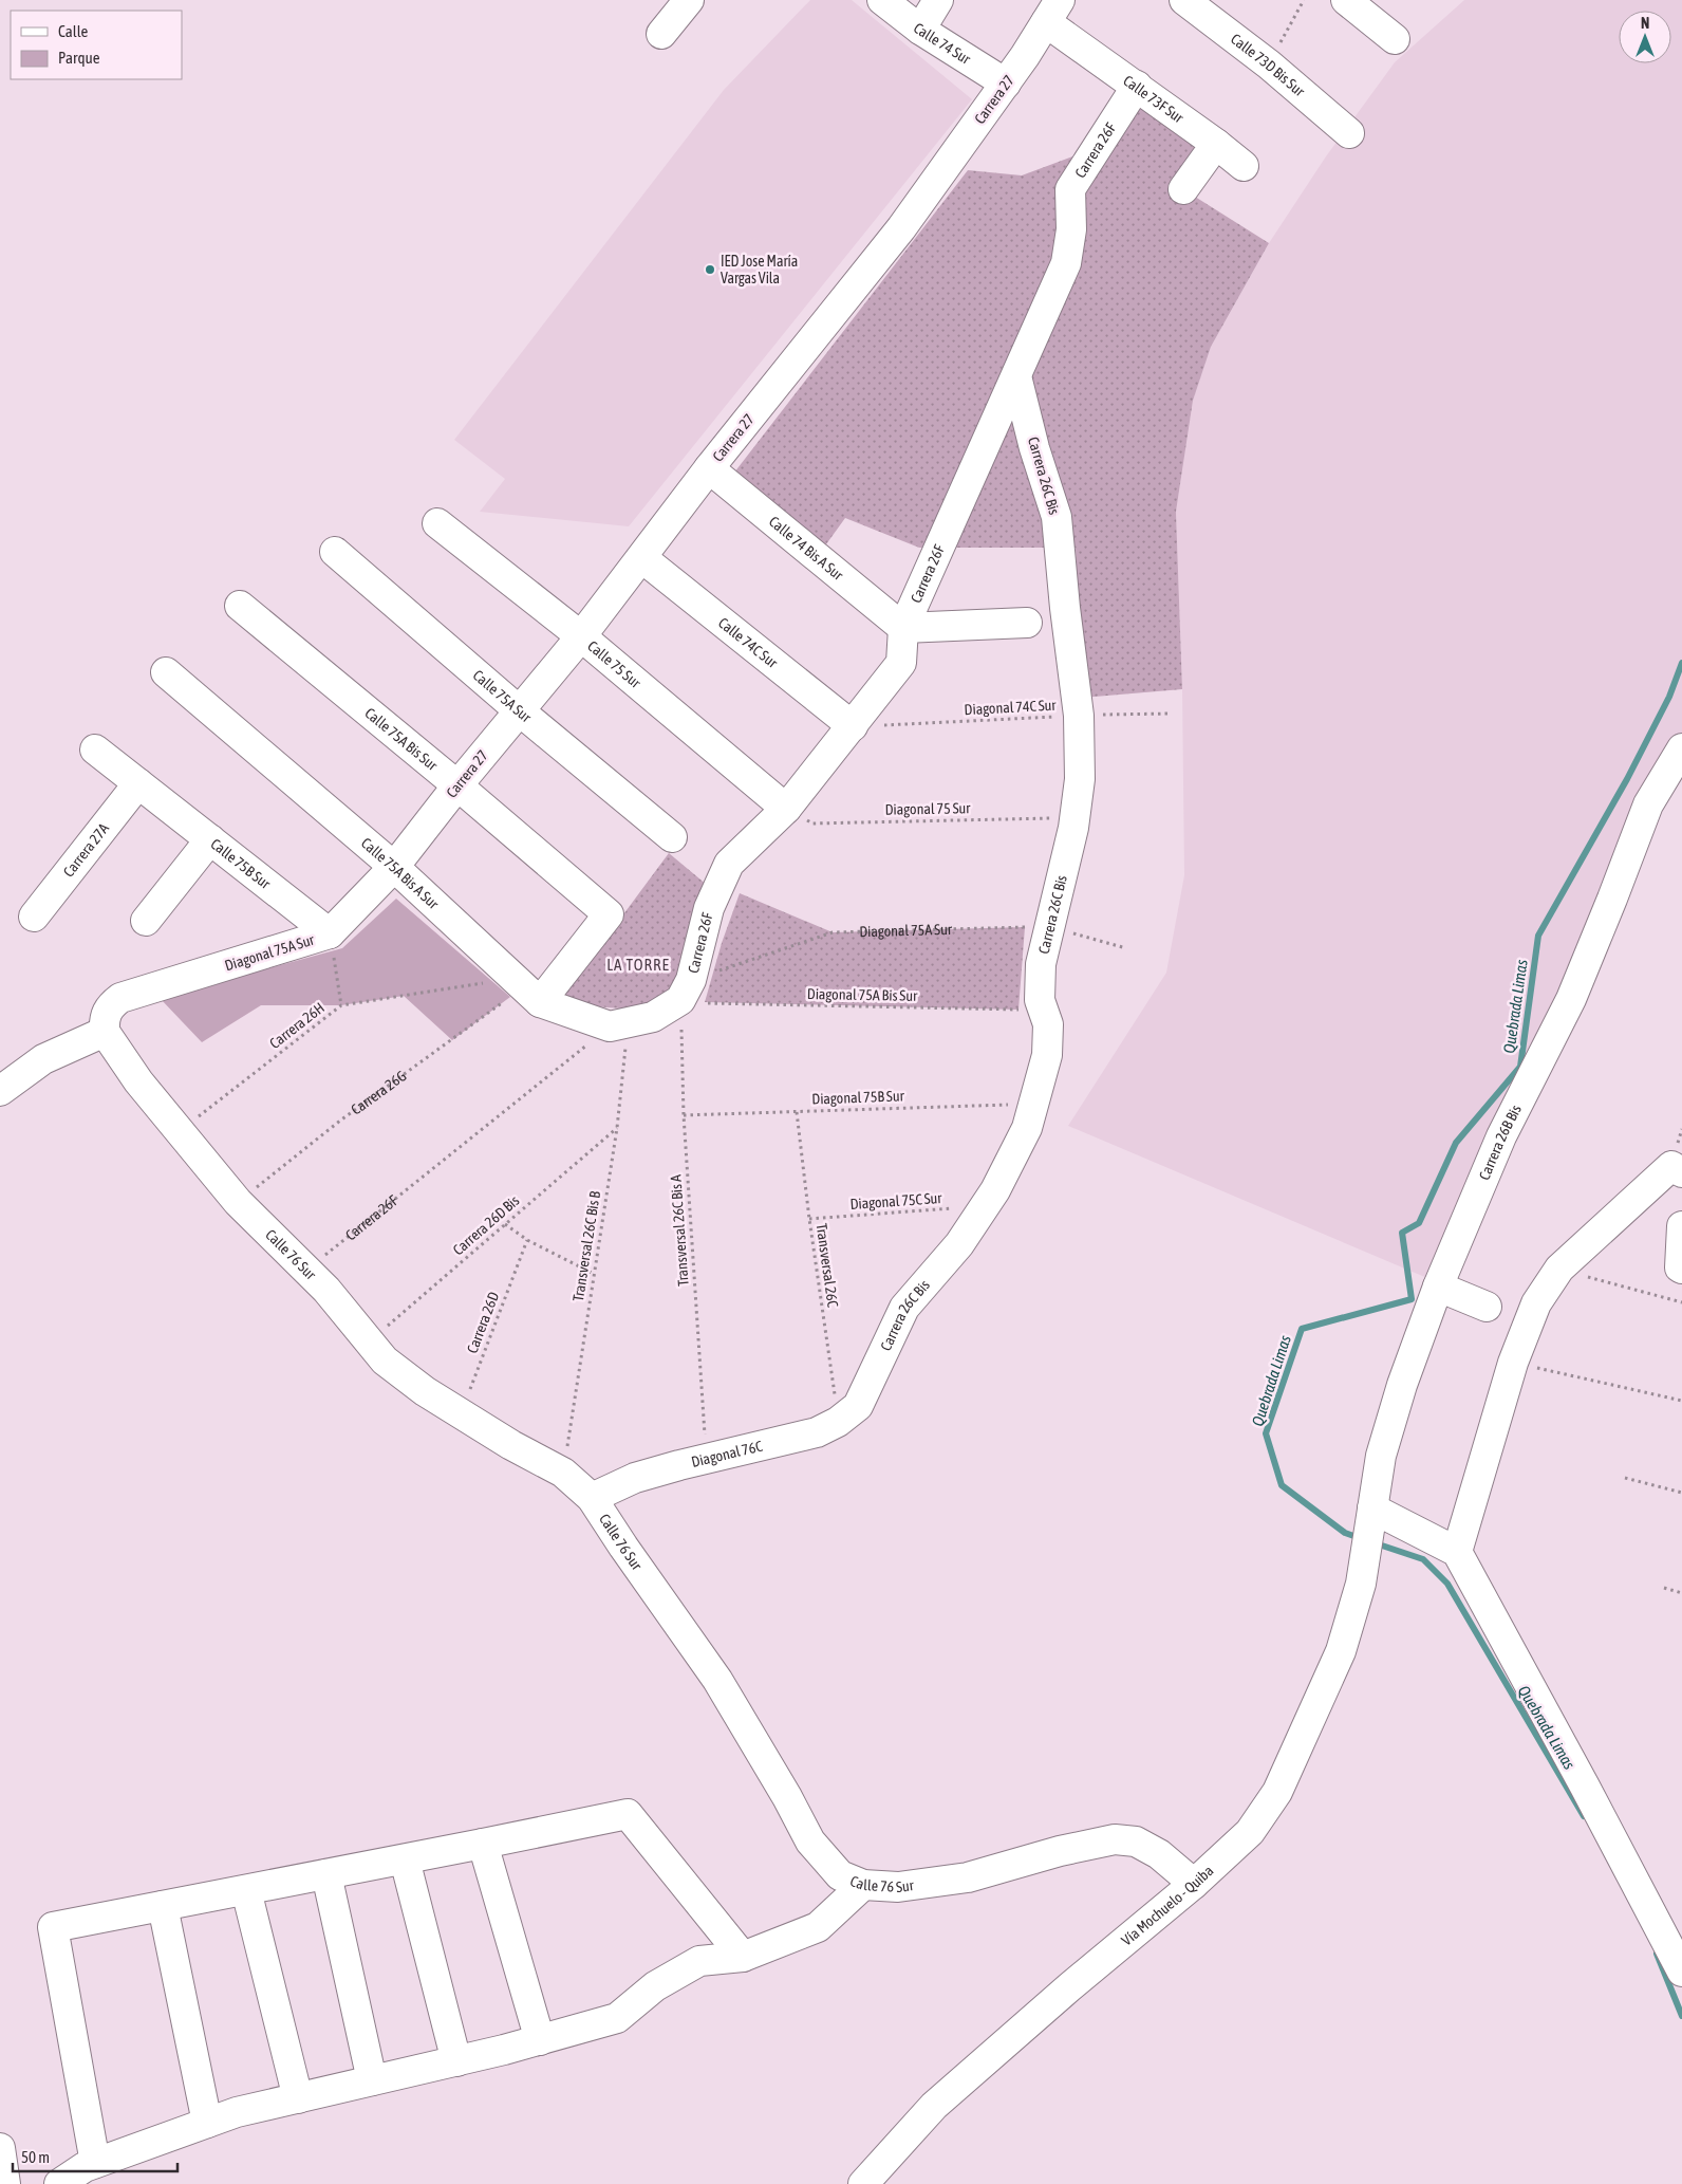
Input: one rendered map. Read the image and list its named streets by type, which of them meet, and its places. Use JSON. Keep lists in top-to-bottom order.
{
  "streets": {
    "street": [
      "Calle 74 Sur",
      "Calle 73D Bis Sur",
      "Carrera 27",
      "Calle 73F Sur",
      "Carrera 26F",
      "Carrera 26C Bis",
      "Calle 74 Bis A Sur",
      "Calle 74C Sur",
      "Calle 75 Sur",
      "Calle 75A Sur",
      "Calle 75A Bis Sur",
      "Carrera 27A",
      "Calle 75B Sur",
      "Calle 75A Bis A Sur",
      "Diagonal 75A Sur",
      "Carrera 26B Bis",
      "Calle 76 Sur",
      "Diagonal 76C",
      "Vía Mochuelo - Quiba"
    ],
    "path": [
      "Diagonal 74C Sur",
      "Diagonal 75 Sur",
      "Diagonal 75A Bis Sur",
      "Carrera 26H",
      "Carrera 26G",
      "Diagonal 75B Sur",
      "Diagonal 75C Sur",
      "Carrera 26D Bis",
      "Transversal 26C Bis A",
      "Transversal 26C Bis B",
      "Transversal 26C",
      "Carrera 26D"
    ]
  },
  "crossings": [
    ["Calle 74 Sur", "Carrera 27"],
    ["Carrera 27", "Calle 73F Sur"],
    ["Carrera 27", "Calle 74 Bis A Sur"],
    ["Carrera 27", "Calle 74C Sur"],
    ["Carrera 27", "Calle 75 Sur"],
    ["Carrera 27", "Calle 75A Sur"],
    ["Carrera 27", "Calle 75A Bis Sur"],
    ["Carrera 27", "Calle 75A Bis A Sur"],
    ["Carrera 27", "Diagonal 75A Sur"],
    ["Calle 73F Sur", "Carrera 26F"],
    ["Carrera 26F", "Carrera 26C Bis"],
    ["Carrera 26F", "Calle 74 Bis A Sur"],
    ["Carrera 26F", "Calle 74C Sur"],
    ["Carrera 26F", "Calle 75 Sur"],
    ["Carrera 26F", "Diagonal 74C Sur"],
    ["Carrera 26F", "Diagonal 75 Sur"],
    ["Carrera 26F", "Calle 75A Bis A Sur"],
    ["Carrera 26F", "Diagonal 75A Sur"],
    ["Carrera 26F", "Diagonal 75A Bis Sur"],
    ["Carrera 26F", "Transversal 26C Bis A"],
    ["Carrera 26F", "Transversal 26C Bis B"],
    ["Carrera 26F", "Calle 76 Sur"],
    ["Carrera 26C Bis", "Diagonal 74C Sur"],
    ["Carrera 26C Bis", "Diagonal 75 Sur"],
    ["Carrera 26C Bis", "Diagonal 75A Sur"],
    ["Carrera 26C Bis", "Diagonal 75A Bis Sur"],
    ["Carrera 26C Bis", "Diagonal 75B Sur"],
    ["Carrera 26C Bis", "Diagonal 75C Sur"],
    ["Carrera 26C Bis", "Transversal 26C"],
    ["Carrera 26C Bis", "Diagonal 76C"],
    ["Calle 74C Sur", "Diagonal 74C Sur"],
    ["Calle 75 Sur", "Diagonal 75 Sur"],
    ["Calle 75A Bis Sur", "Calle 75A Bis A Sur"],
    ["Calle 75A Bis Sur", "Carrera 26H"],
    ["Calle 75A Bis Sur", "Carrera 26G"],
    ["Carrera 27A", "Calle 75B Sur"],
    ["Calle 75B Sur", "Diagonal 75A Sur"],
    ["Calle 75A Bis A Sur", "Diagonal 75A Sur"],
    ["Calle 75A Bis A Sur", "Carrera 26H"],
    ["Calle 75A Bis A Sur", "Carrera 26G"],
    ["Calle 75A Bis A Sur", "Transversal 26C Bis B"],
    ["Diagonal 75A Sur", "Diagonal 75A Bis Sur"],
    ["Diagonal 75A Sur", "Transversal 26C Bis A"],
    ["Diagonal 75A Sur", "Calle 76 Sur"],
    ["Diagonal 75A Bis Sur", "Transversal 26C Bis A"],
    ["Carrera 26H", "Carrera 26G"],
    ["Carrera 26H", "Calle 76 Sur"],
    ["Carrera 26G", "Calle 76 Sur"],
    ["Diagonal 75B Sur", "Transversal 26C Bis A"],
    ["Diagonal 75B Sur", "Transversal 26C"],
    ["Carrera 26B Bis", "Vía Mochuelo - Quiba"],
    ["Diagonal 75C Sur", "Transversal 26C"],
    ["Carrera 26D Bis", "Transversal 26C Bis B"],
    ["Carrera 26D Bis", "Calle 76 Sur"],
    ["Transversal 26C Bis A", "Diagonal 76C"],
    ["Transversal 26C Bis B", "Calle 76 Sur"],
    ["Calle 76 Sur", "Carrera 26D"],
    ["Calle 76 Sur", "Diagonal 76C"],
    ["Calle 76 Sur", "Vía Mochuelo - Quiba"],
    ["Transversal 26C", "Diagonal 76C"]
  ],
  "districts": ["LA TORRE"],
  "water": ["Quebrada Limas"],
  "places": ["IED Jose María Vargas Vila"],
  "legend": ["Calle", "Parque"],
  "scale_bar": "50 m",
  "north": "top"
}
